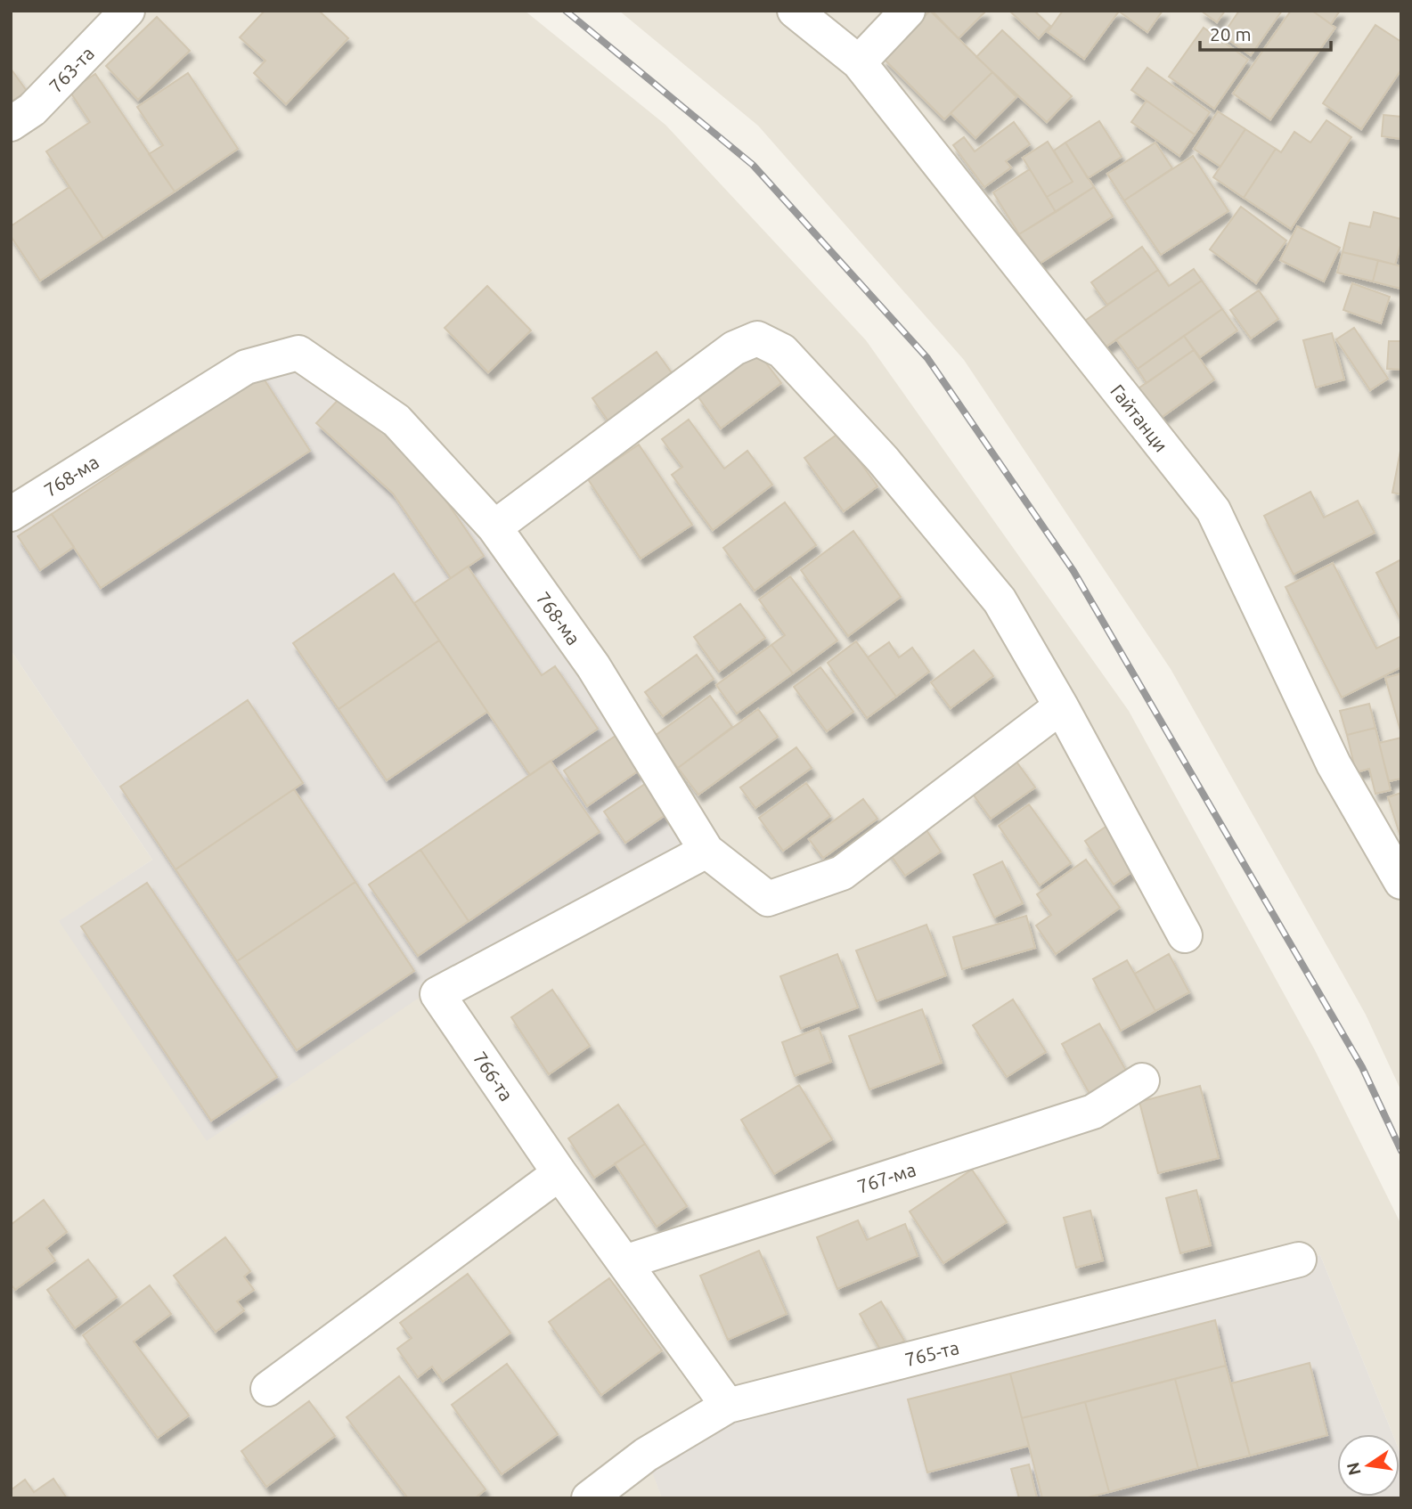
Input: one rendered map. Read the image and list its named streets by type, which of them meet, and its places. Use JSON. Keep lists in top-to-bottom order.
{
  "streets": {
    "street": [
      "763-та",
      "Гайтанци",
      "768-ма",
      "766-та",
      "767-ма",
      "765-та"
    ]
  },
  "crossings": [
    ["768-ма", "766-та"],
    ["766-та", "767-ма"],
    ["766-та", "765-та"]
  ],
  "scale_bar": "20 m",
  "north": "left"
}
